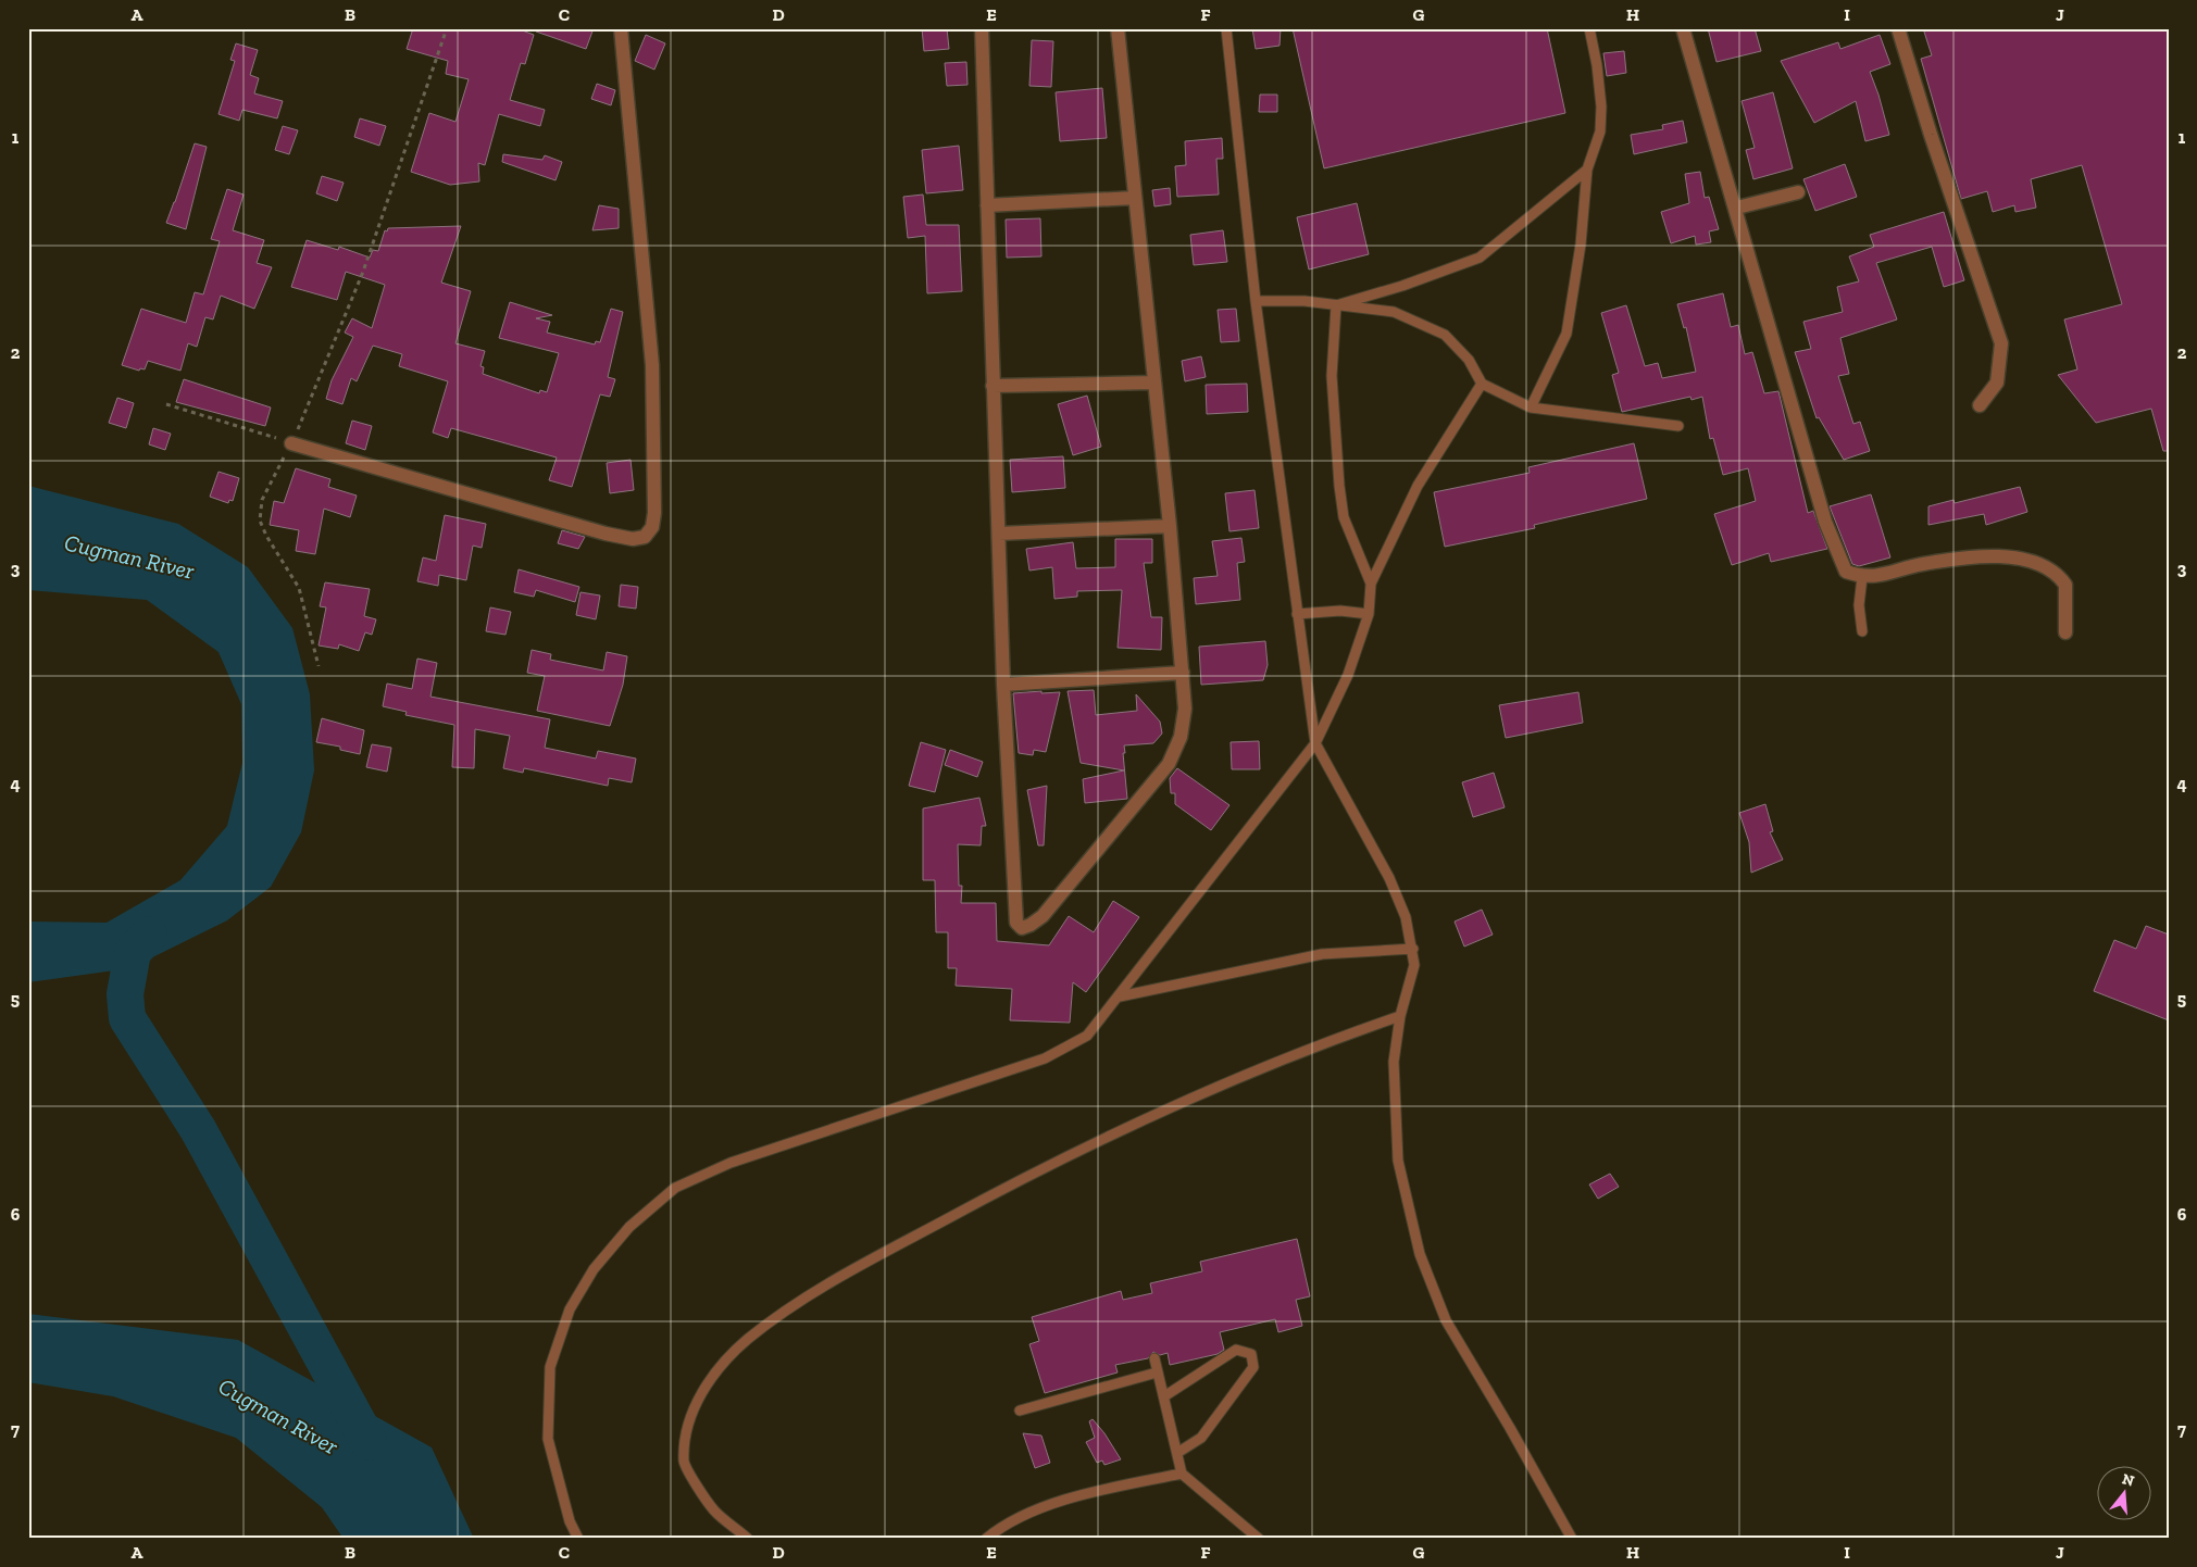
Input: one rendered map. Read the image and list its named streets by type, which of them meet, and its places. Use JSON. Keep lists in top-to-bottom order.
{
  "water": ["Cugman River"],
  "north": "top",
  "grid": {
    "columns": [
      "A",
      "B",
      "C",
      "D",
      "E",
      "F",
      "G",
      "H",
      "I",
      "J"
    ],
    "rows": [
      "1",
      "2",
      "3",
      "4",
      "5",
      "6",
      "7"
    ]
  }
}
